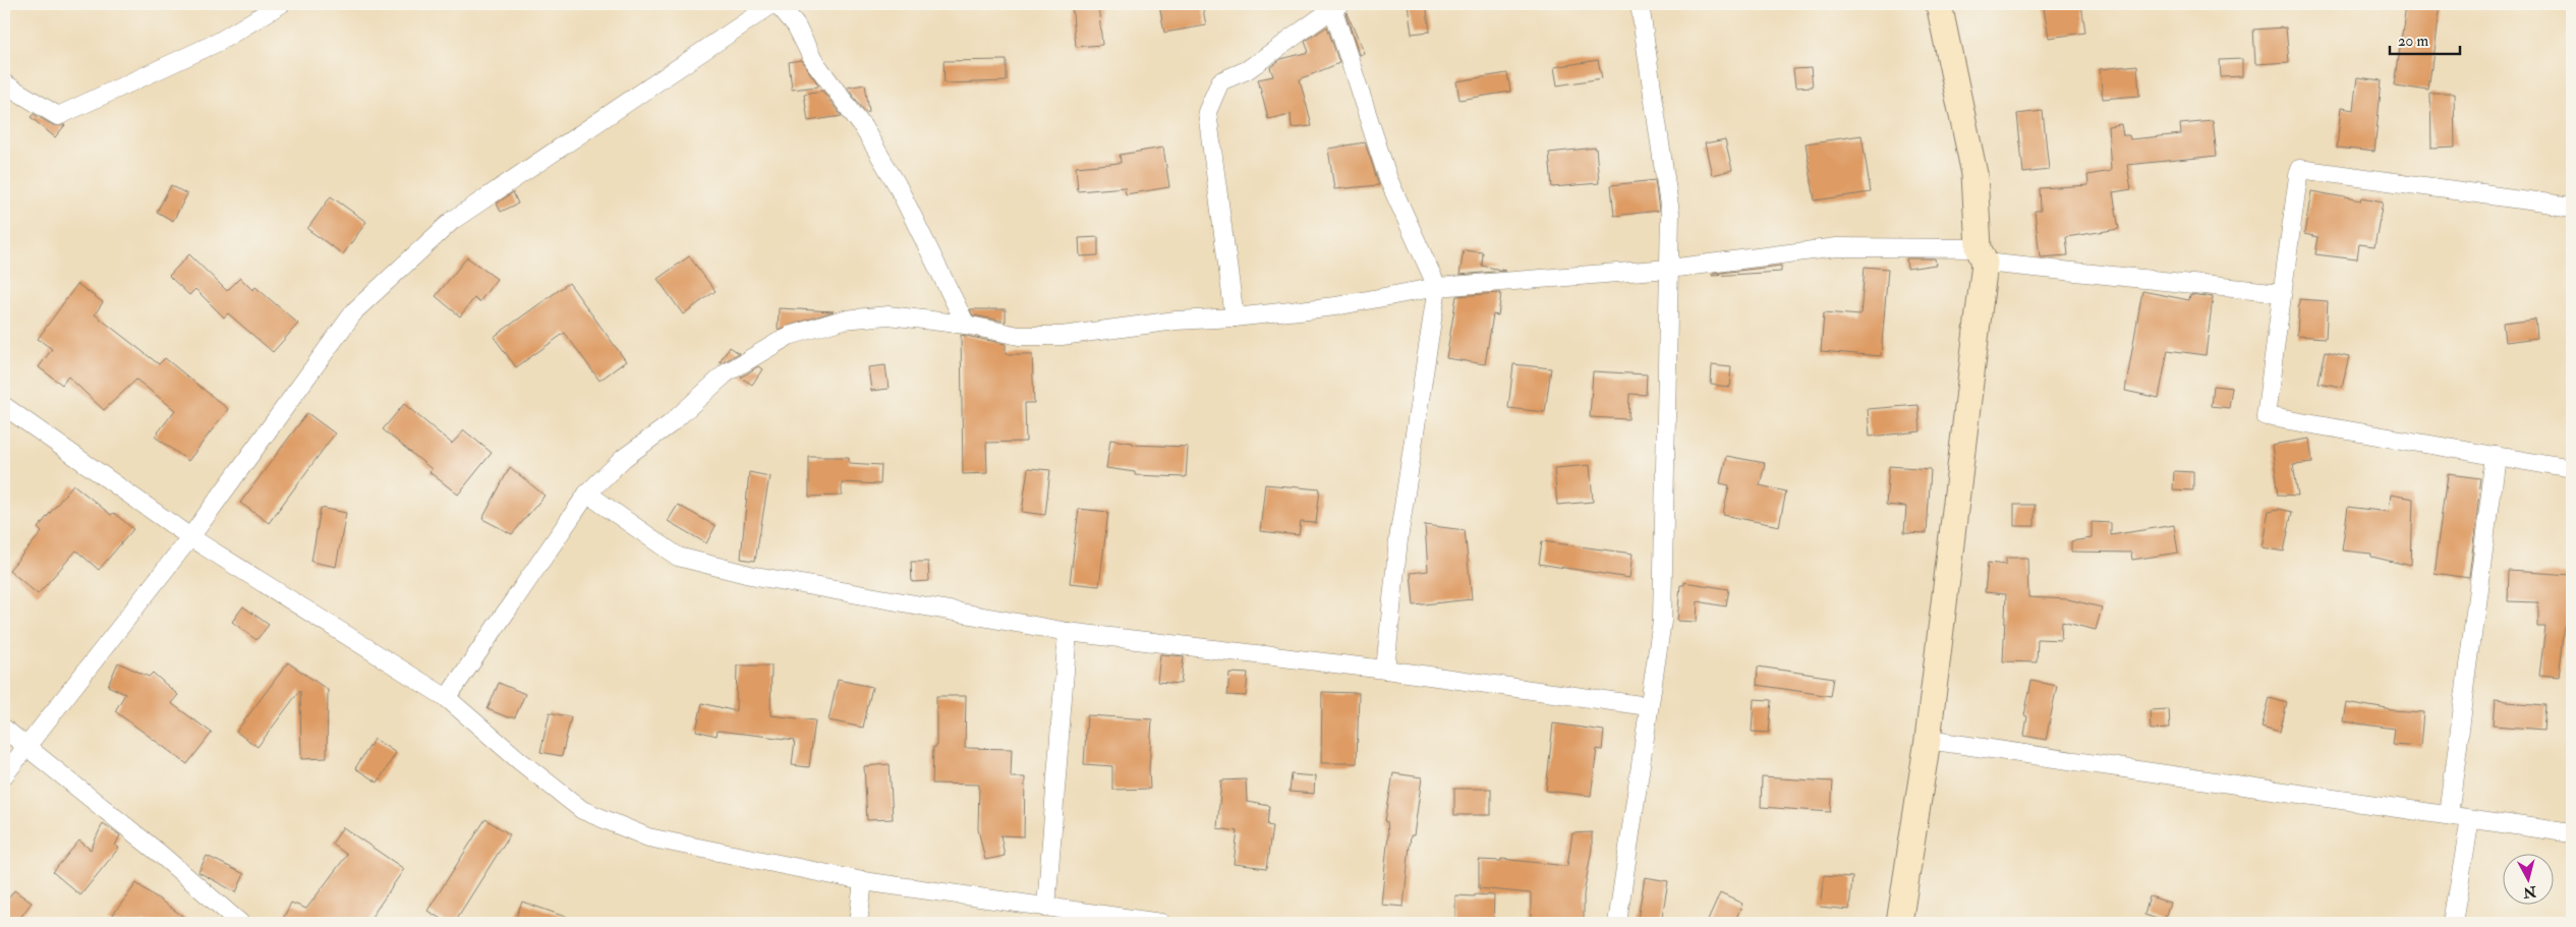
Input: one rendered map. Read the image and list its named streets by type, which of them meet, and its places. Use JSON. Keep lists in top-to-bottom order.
{
  "scale_bar": "20 m",
  "north": "bottom"
}
